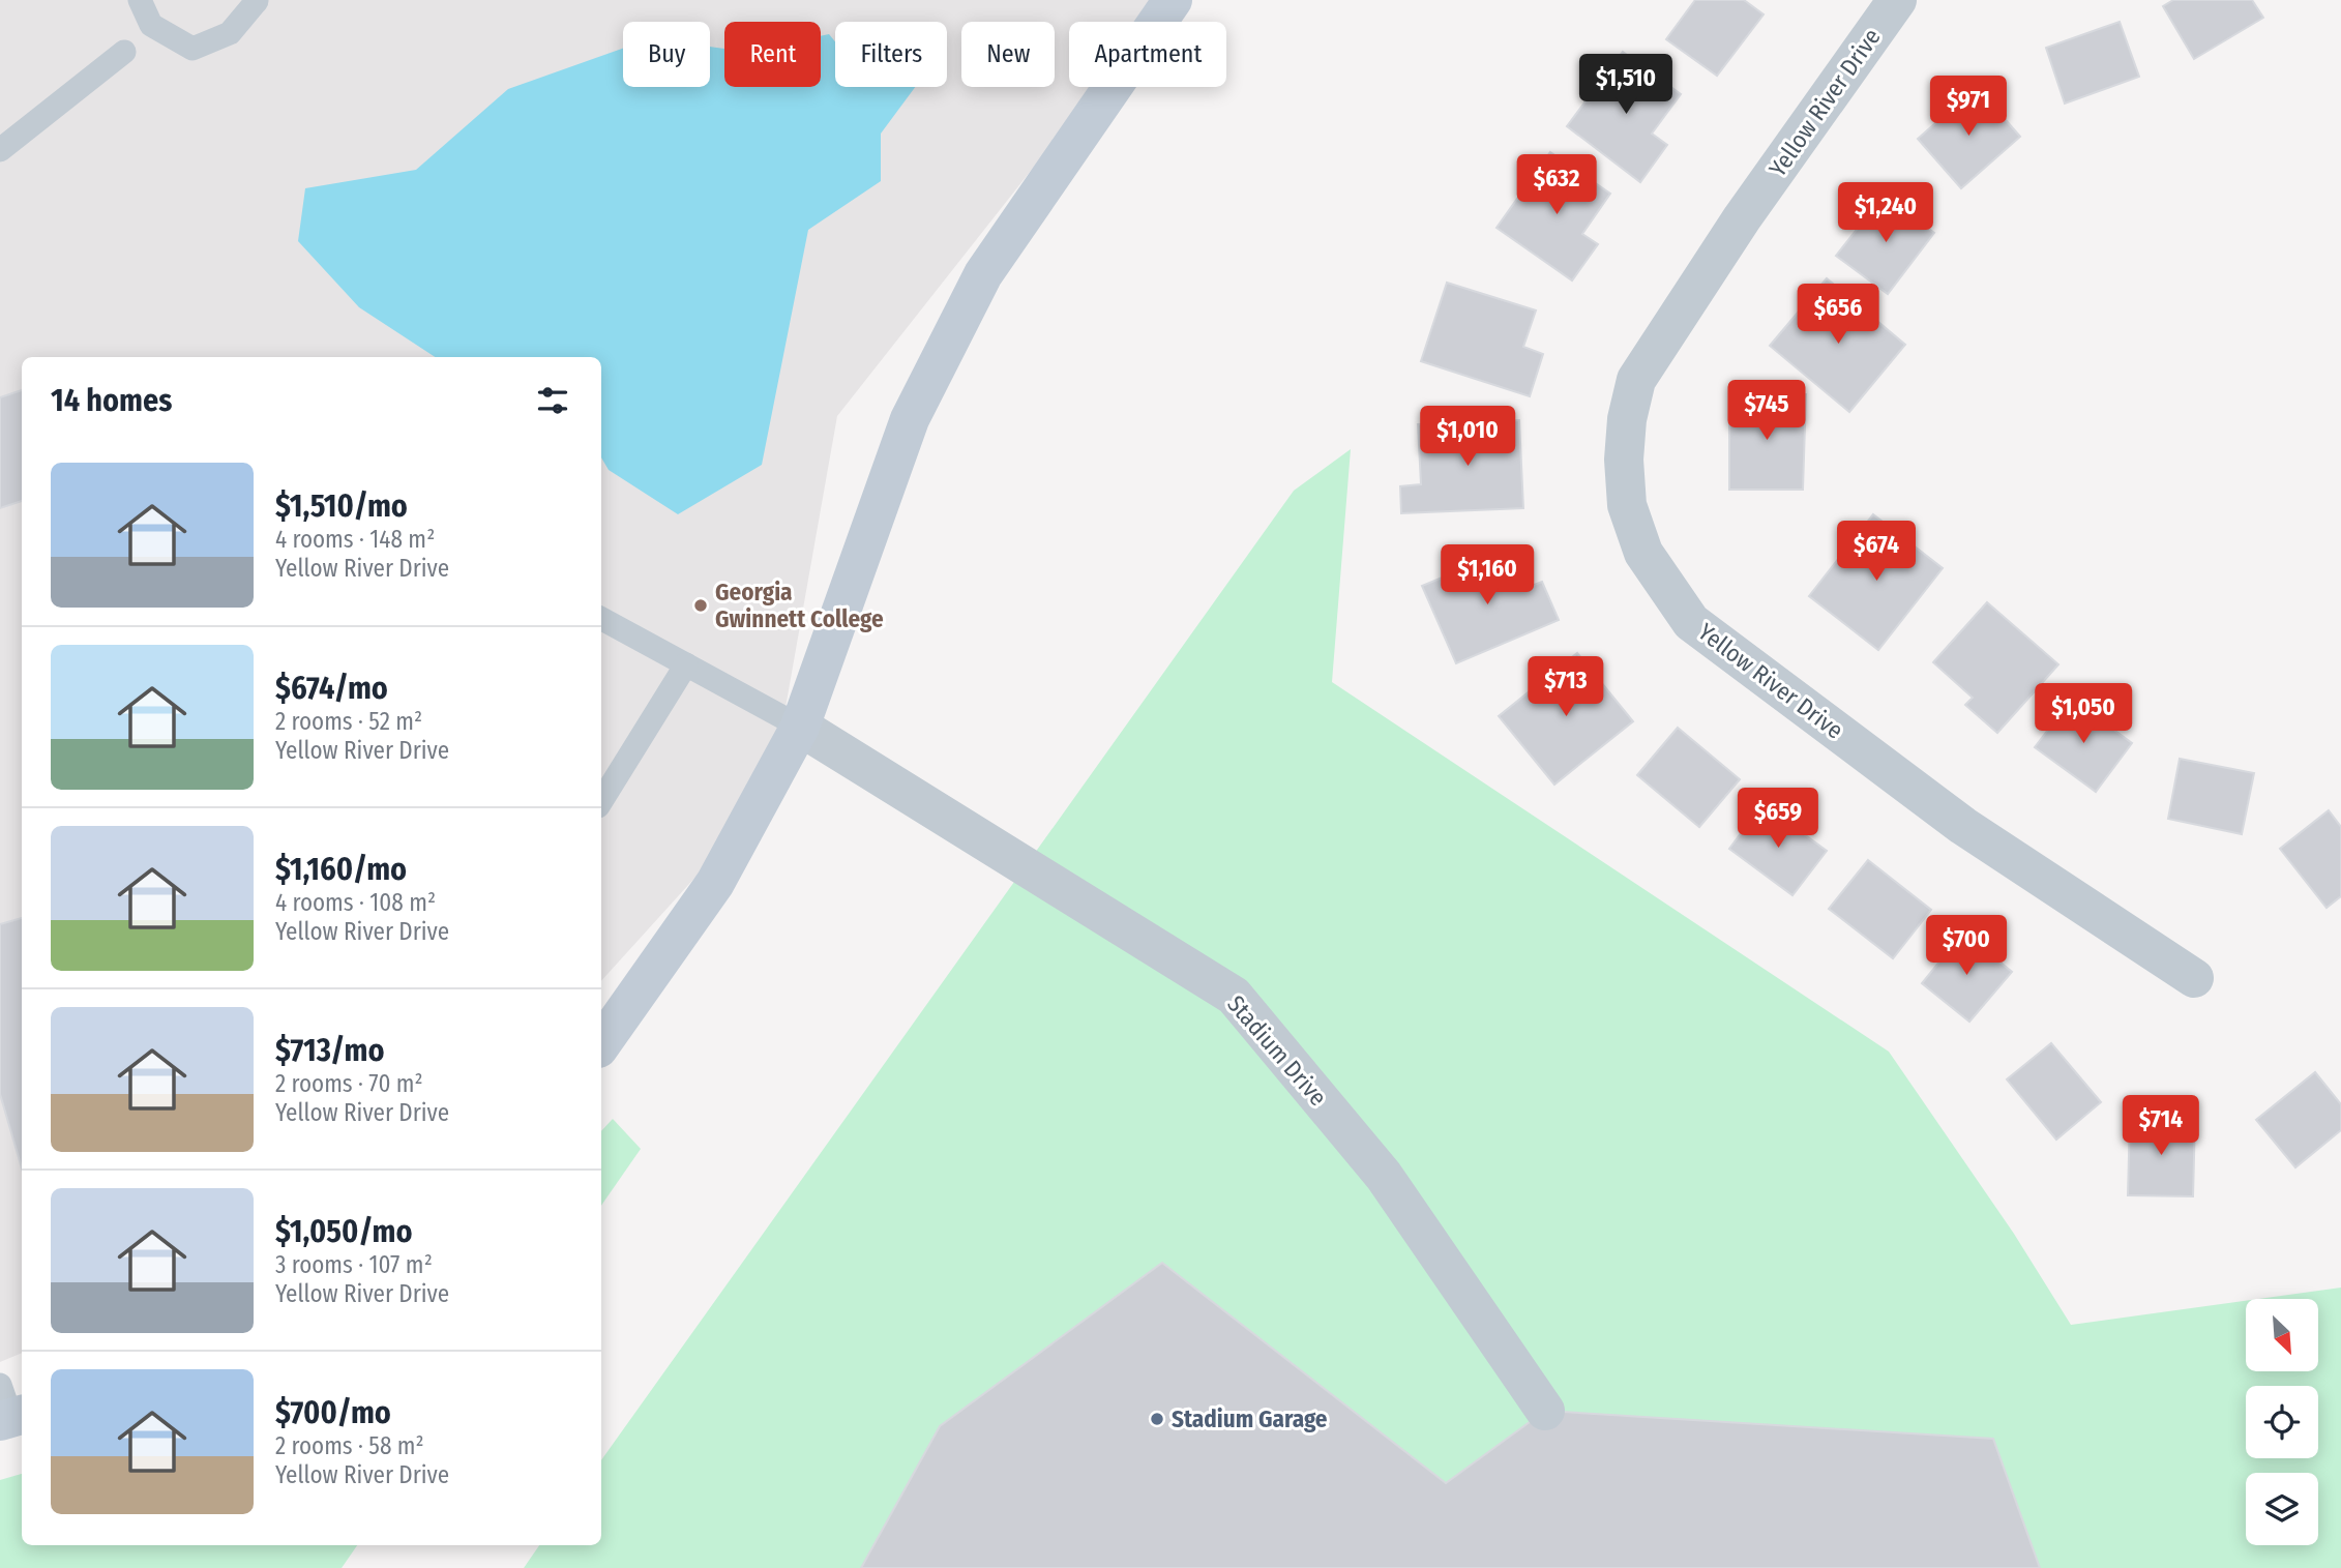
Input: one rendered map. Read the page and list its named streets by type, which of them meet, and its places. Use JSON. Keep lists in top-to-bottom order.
{
  "streets": {
    "street": ["Yellow River Drive", "Stadium Drive"]
  },
  "places": ["Georgia Gwinnett College", "Stadium Garage"],
  "north": "bottom right",
  "page": {
    "chip": [
      "Buy",
      "Rent",
      "Filters",
      "New",
      "Apartment"
    ],
    "price": [
      "$1,510",
      "$971",
      "$632",
      "$1,240",
      "$656",
      "$745",
      "$1,010",
      "$674",
      "$1,160",
      "$713",
      "$1,050",
      "$659",
      "$700",
      "$714"
    ],
    "heading": "14 homes",
    "list": [
      {
        "name": "$1,510/mo",
        "note": "4 rooms · 148 m² · Yellow River Drive"
      },
      {
        "name": "$674/mo",
        "note": "2 rooms · 52 m² · Yellow River Drive"
      },
      {
        "name": "$1,160/mo",
        "note": "4 rooms · 108 m² · Yellow River Drive"
      },
      {
        "name": "$713/mo",
        "note": "2 rooms · 70 m² · Yellow River Drive"
      },
      {
        "name": "$1,050/mo",
        "note": "3 rooms · 107 m² · Yellow River Drive"
      },
      {
        "name": "$700/mo",
        "note": "2 rooms · 58 m² · Yellow River Drive"
      }
    ]
  }
}
